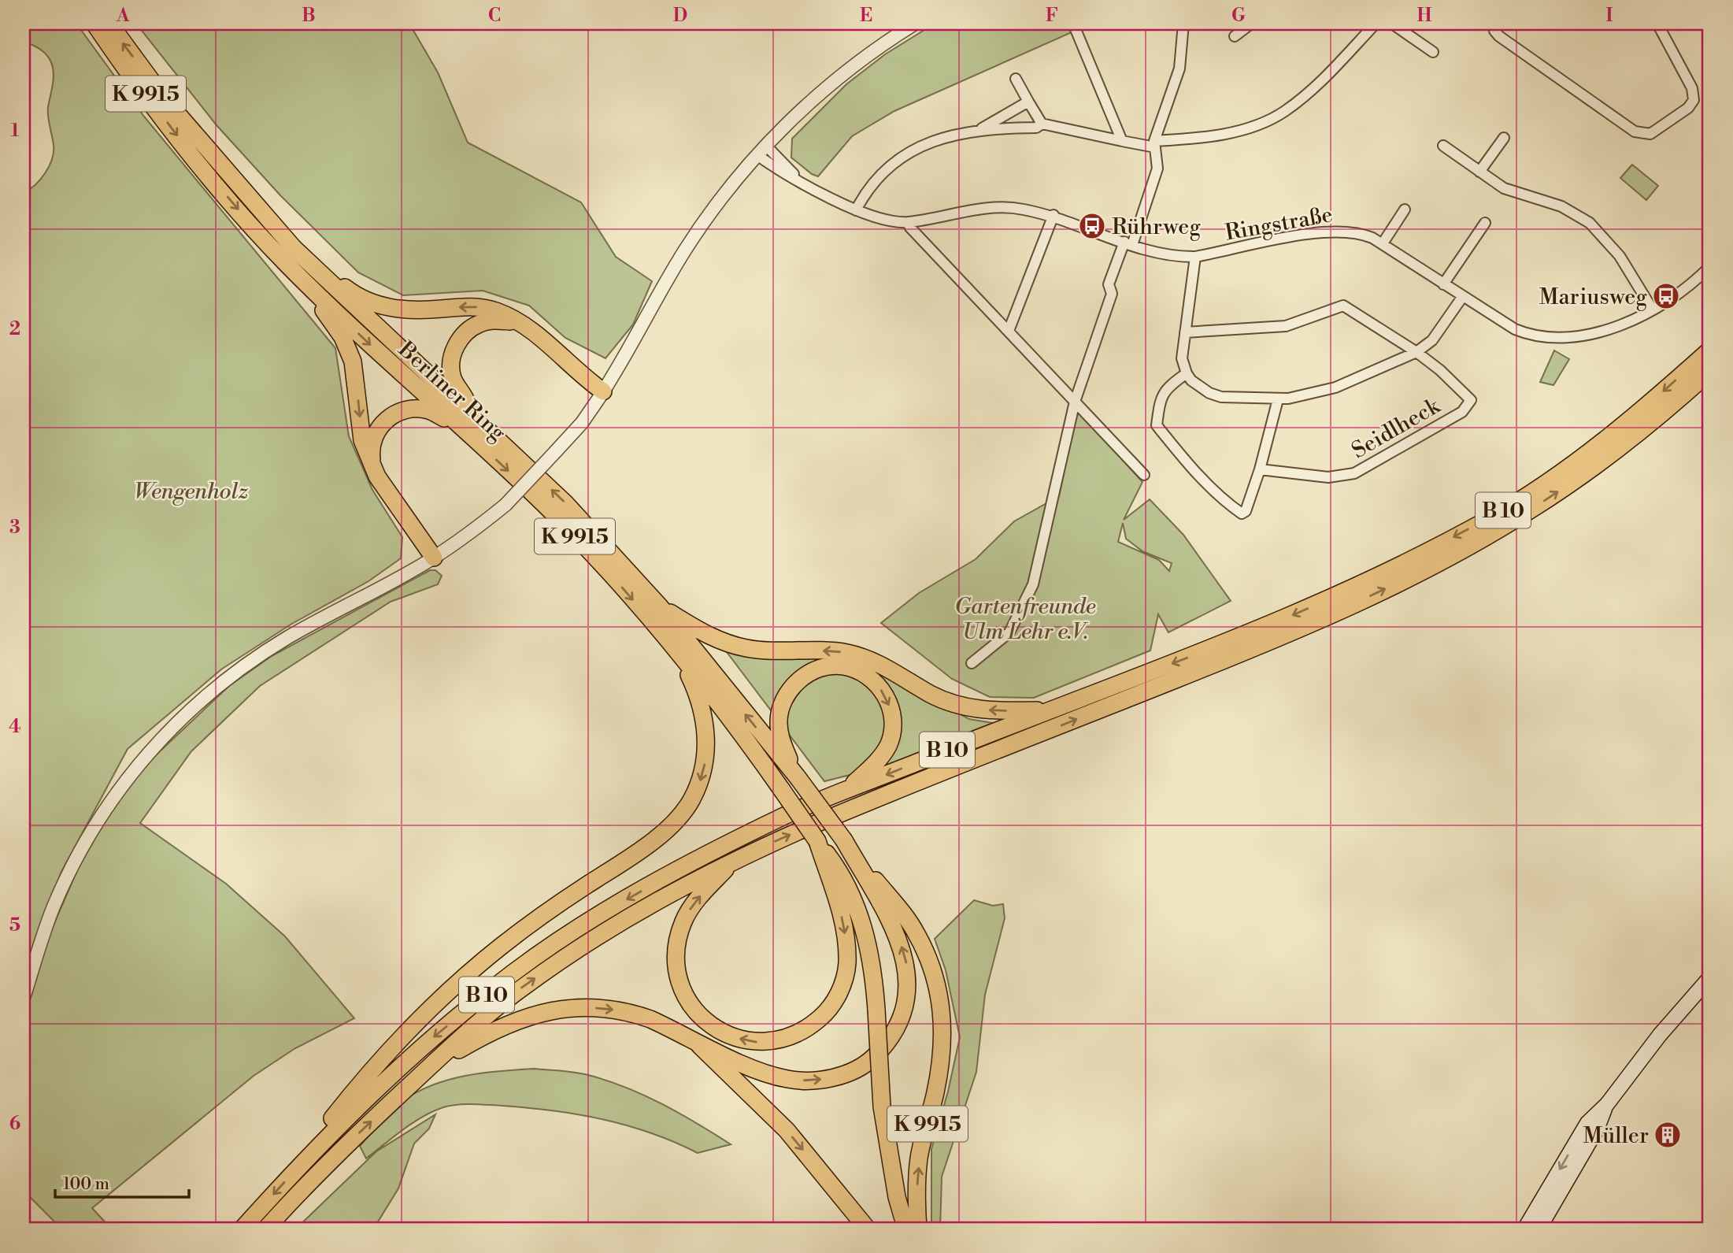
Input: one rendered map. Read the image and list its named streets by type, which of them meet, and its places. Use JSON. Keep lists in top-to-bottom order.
{
  "streets": {
    "main road": ["K 9915", "Berliner Ring", "B 10"],
    "street": ["Ringstraße", "Seidlheck"]
  },
  "crossings": [
    ["K 9915", "Berliner Ring"]
  ],
  "parks": ["Wengenholz", "Gartenfreunde Ulm Lehr e.V."],
  "places": {
    "bus stop": ["Rührweg", "Mariusweg"],
    "building": ["Müller"]
  },
  "scale_bar": "100 m",
  "grid": {
    "columns": [
      "A",
      "B",
      "C",
      "D",
      "E",
      "F",
      "G",
      "H",
      "I"
    ],
    "rows": [
      "1",
      "2",
      "3",
      "4",
      "5",
      "6"
    ]
  }
}
